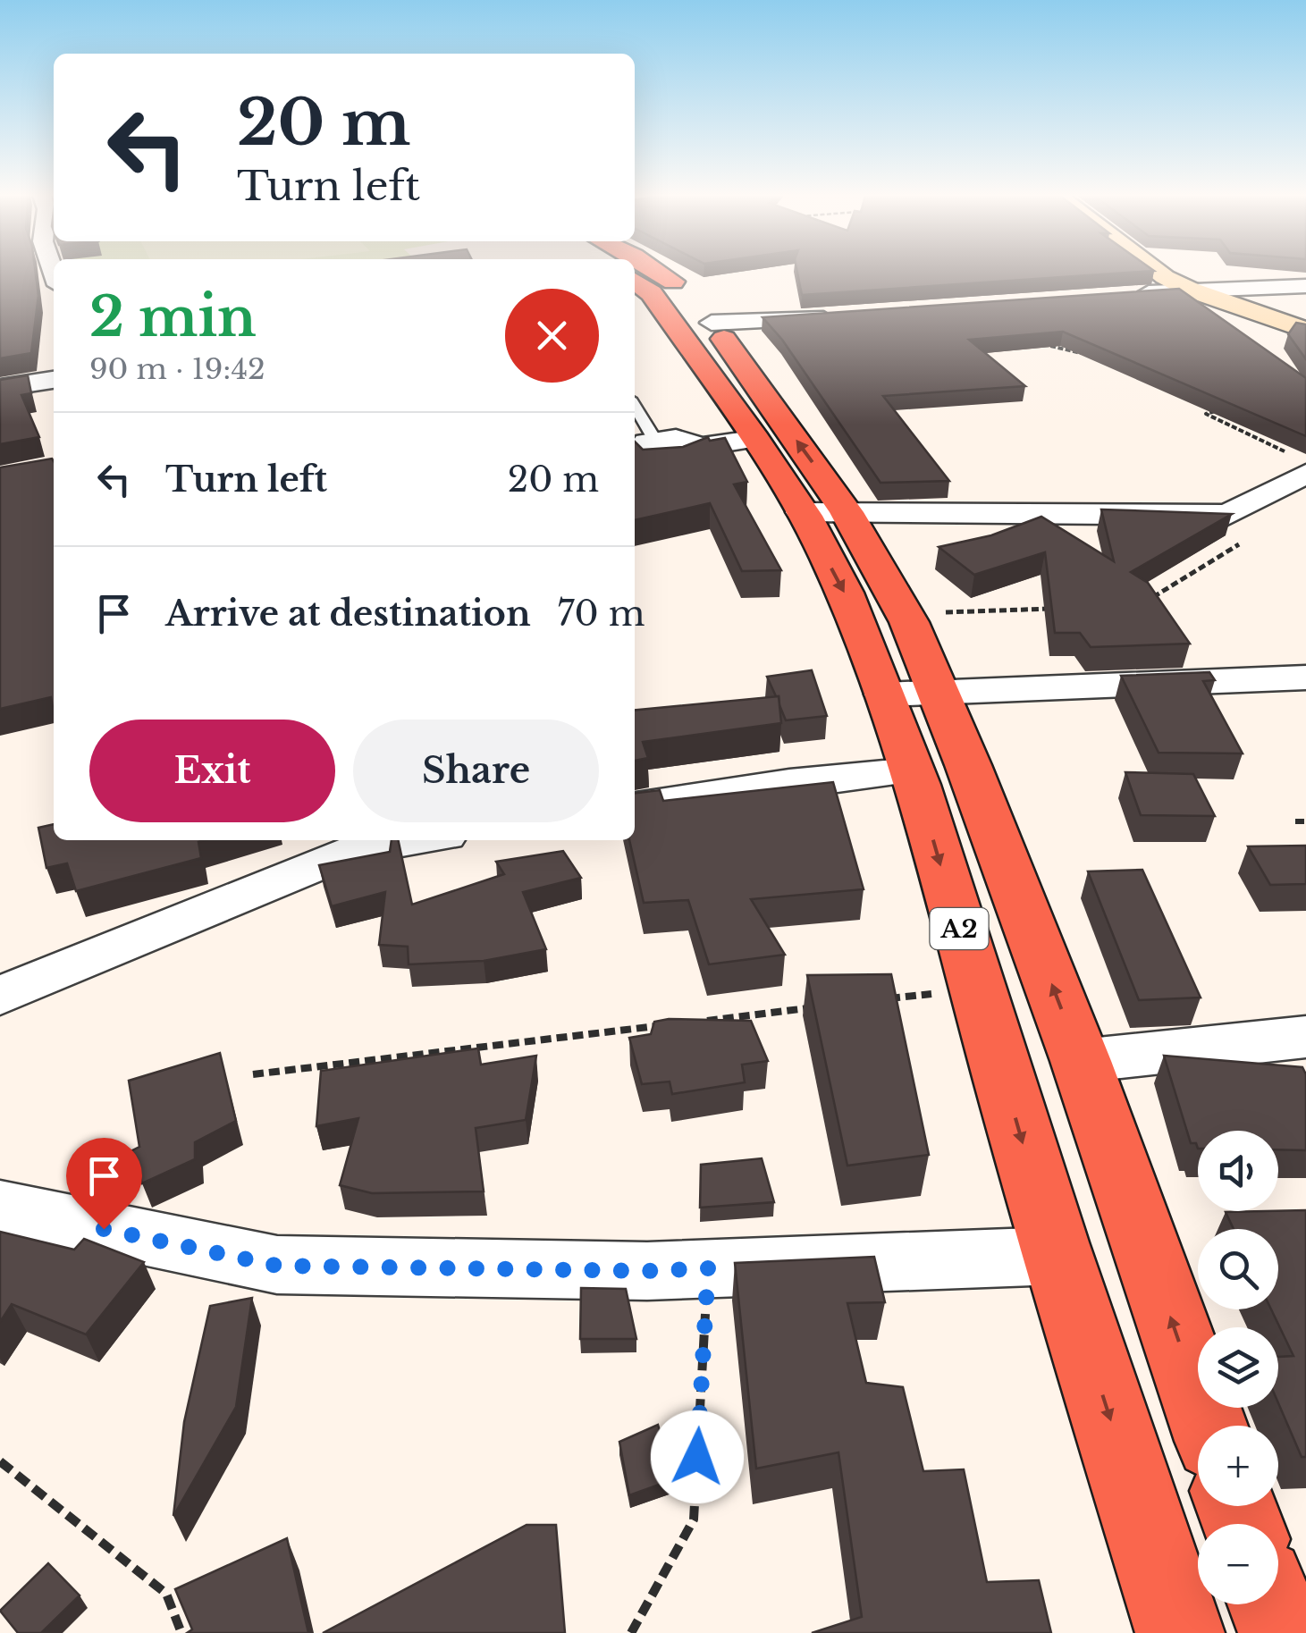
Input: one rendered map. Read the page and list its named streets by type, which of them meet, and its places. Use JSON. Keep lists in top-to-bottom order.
{
  "streets": {
    "highway": ["A2"]
  },
  "page": {
    "turn": ["20 m", "Turn left"],
    "heading": ["2 min", "90 m · 19:42"],
    "list": [
      {
        "name": "Turn left",
        "value": "20 m"
      },
      {
        "name": "Arrive at destination",
        "value": "70 m"
      }
    ],
    "buttons": ["Exit", "Share"],
    "map_buttons": ["+", "−"]
  }
}
